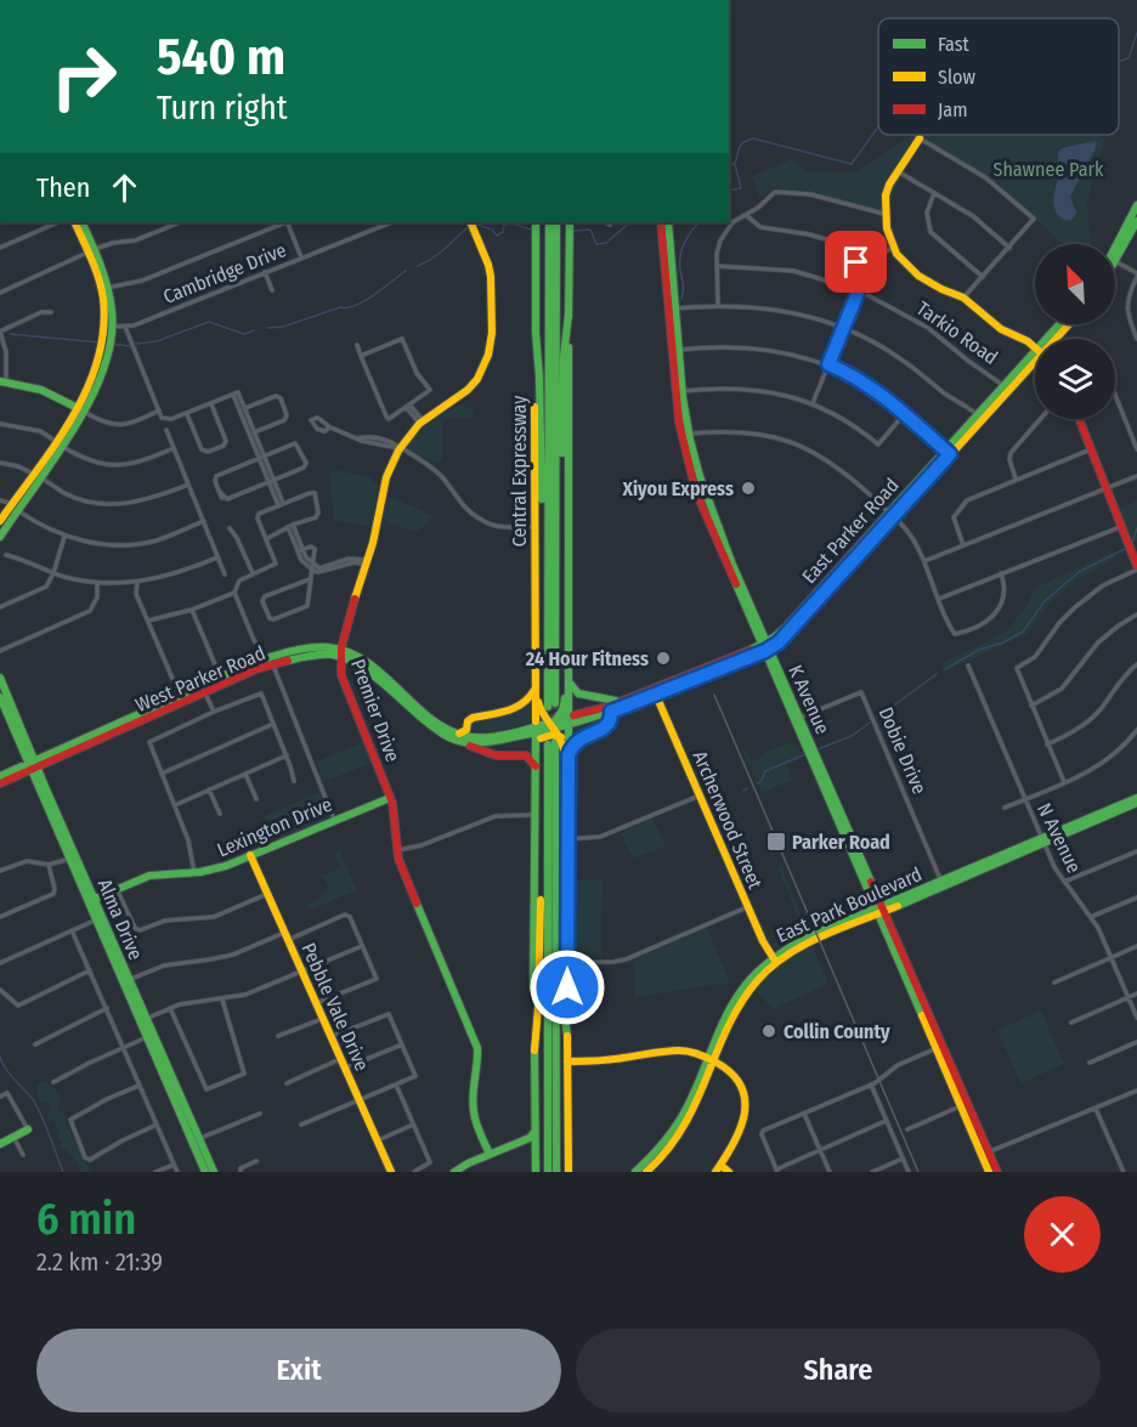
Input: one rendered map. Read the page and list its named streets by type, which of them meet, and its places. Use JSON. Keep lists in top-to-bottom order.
{
  "streets": {
    "main road": [
      "Central Expressway",
      "East Parker Road",
      "West Parker Road",
      "K Avenue",
      "Premier Drive",
      "Archerwood Street",
      "Lexington Drive",
      "East Park Boulevard",
      "Alma Drive",
      "Pebble Vale Drive"
    ],
    "street": [
      "Cambridge Drive",
      "Tarkio Road",
      "Dobie Drive",
      "N Avenue"
    ]
  },
  "crossings": [
    ["Tarkio Road", "East Parker Road"],
    ["East Parker Road", "West Parker Road"],
    ["East Parker Road", "K Avenue"],
    ["East Parker Road", "Archerwood Street"],
    ["West Parker Road", "Premier Drive"],
    ["West Parker Road", "Alma Drive"],
    ["K Avenue", "Dobie Drive"],
    ["K Avenue", "East Park Boulevard"],
    ["Premier Drive", "Lexington Drive"],
    ["Dobie Drive", "East Park Boulevard"],
    ["Archerwood Street", "East Park Boulevard"],
    ["Lexington Drive", "Alma Drive"],
    ["Lexington Drive", "Pebble Vale Drive"],
    ["N Avenue", "East Park Boulevard"]
  ],
  "parks": ["Shawnee Park"],
  "places": {
    "other": ["Xiyou Express", "24 Hour Fitness", "Collin County"],
    "transit": ["Parker Road"]
  },
  "legend": ["Fast", "Slow", "Jam"],
  "north": "top left",
  "page": {
    "turn": ["540 m", "Turn right"],
    "then": "Then",
    "heading": ["6 min", "2.2 km · 21:39"],
    "buttons": ["Exit", "Share"]
  }
}
